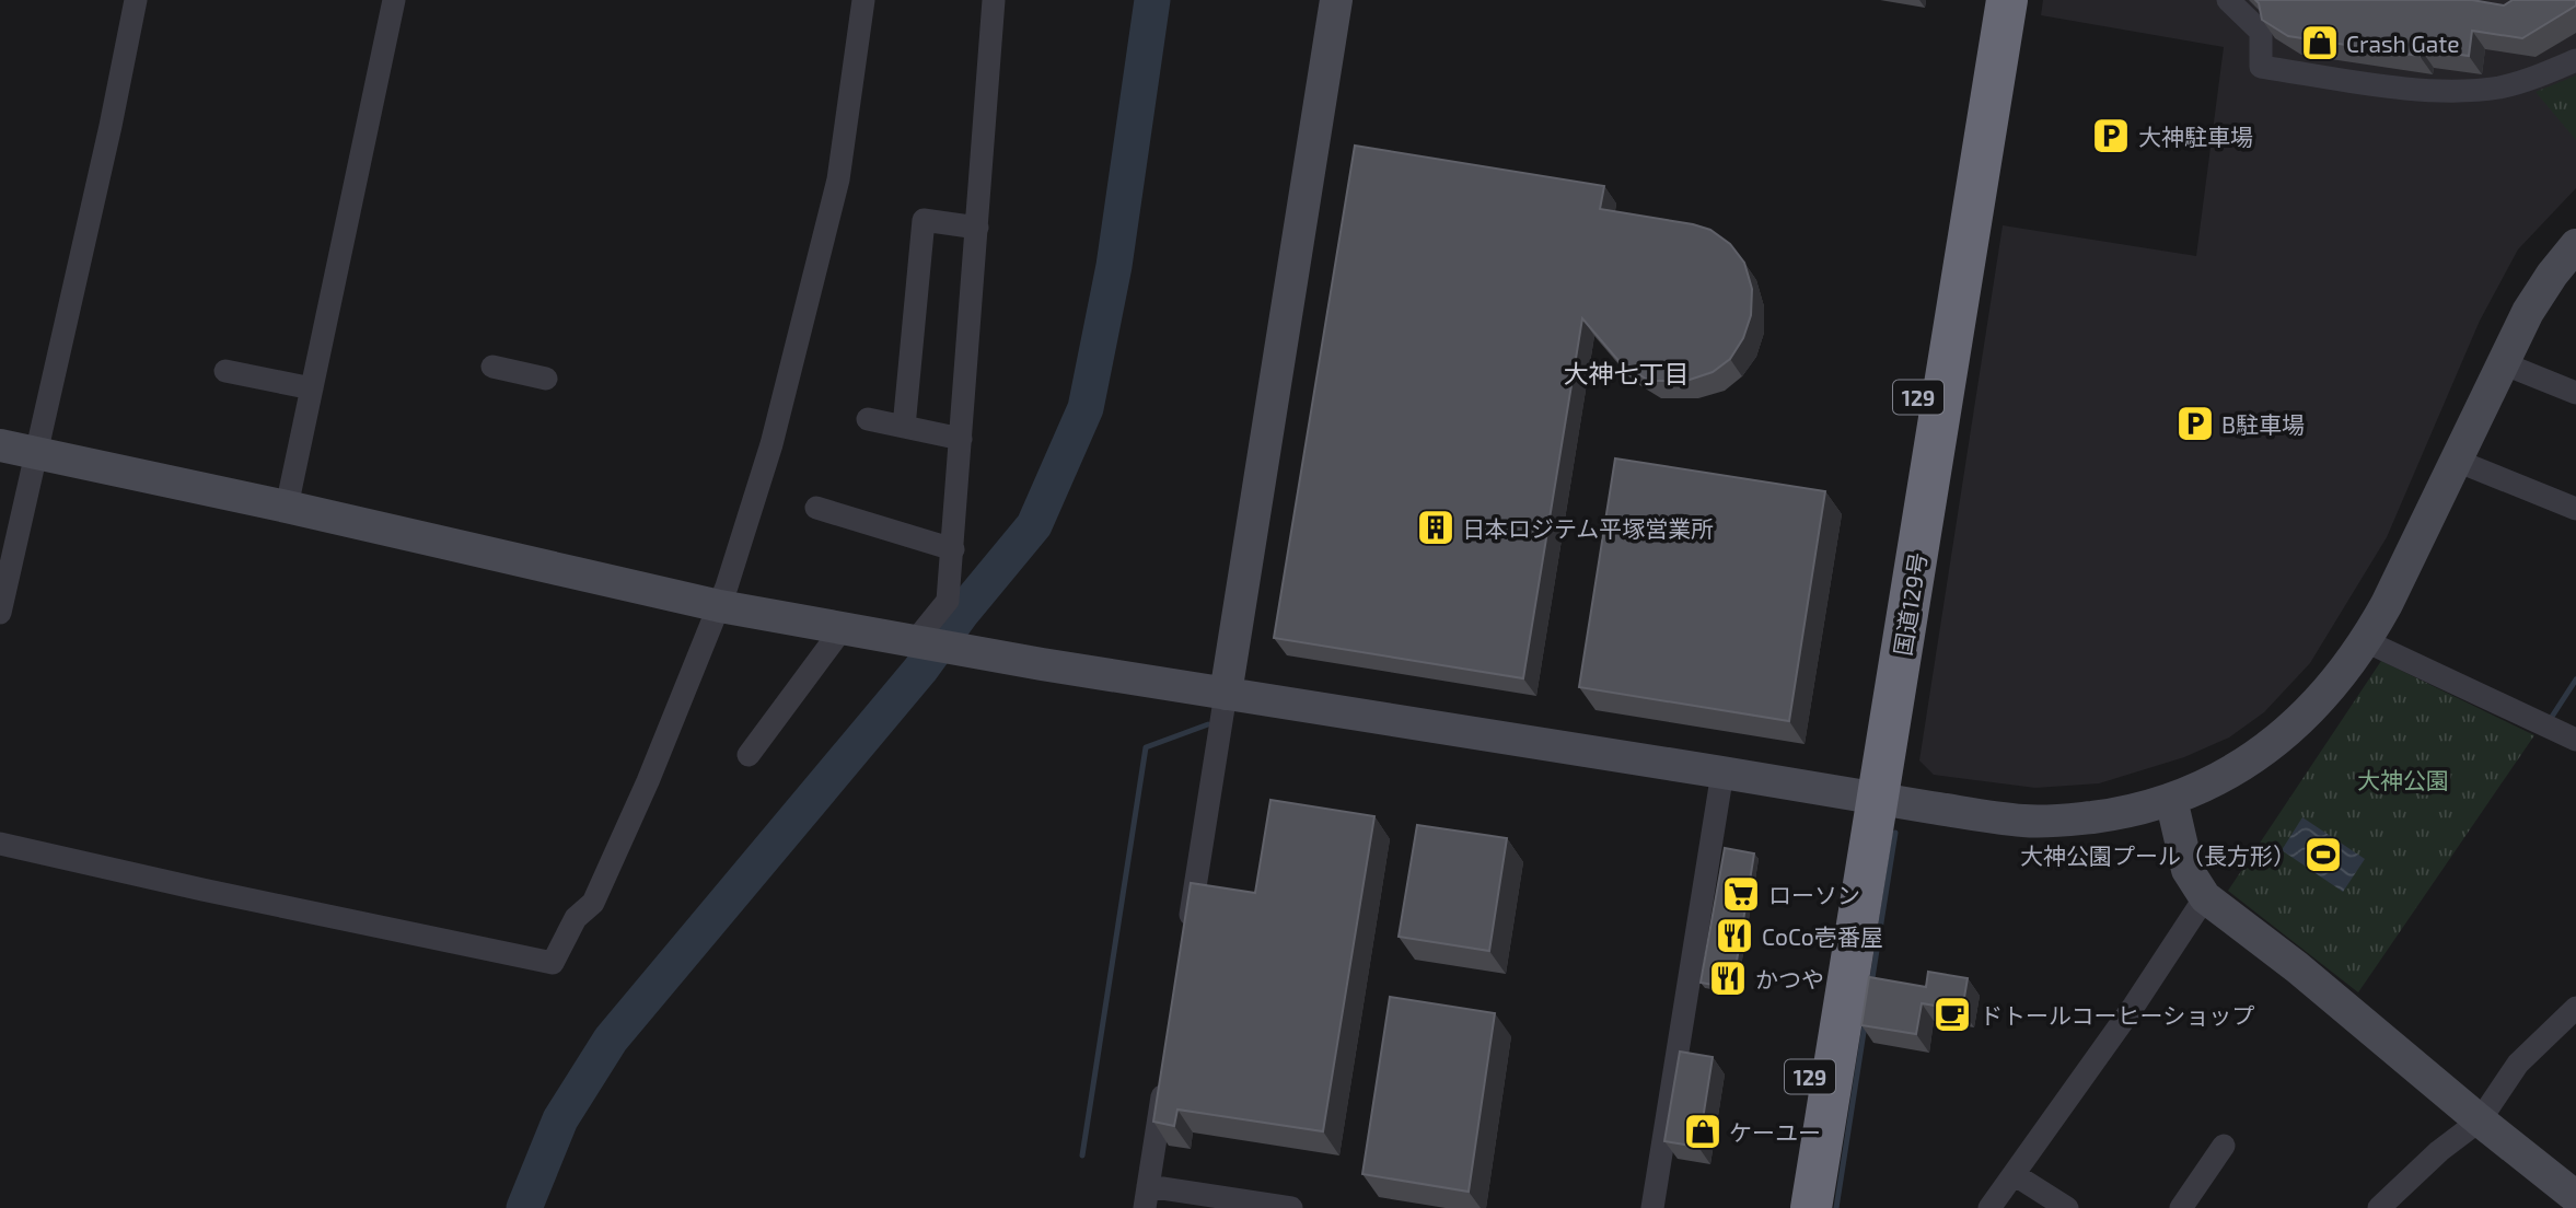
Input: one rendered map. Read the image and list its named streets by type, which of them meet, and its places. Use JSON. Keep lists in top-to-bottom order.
{
  "streets": {
    "highway": ["129", "国道129号"]
  },
  "districts": ["大神七丁目"],
  "parks": ["大神公園"],
  "places": {
    "shop": ["Crash Gate", "ケーユー"],
    "parking": ["大神駐車場", "B駐車場"],
    "building": ["日本ロジテム平塚営業所"],
    "sports": ["大神公園プール（長方形）"],
    "supermarket": ["ローソン"],
    "restaurant": ["CoCo壱番屋", "かつや"],
    "cafe": ["ドトールコーヒーショップ"]
  }
}
